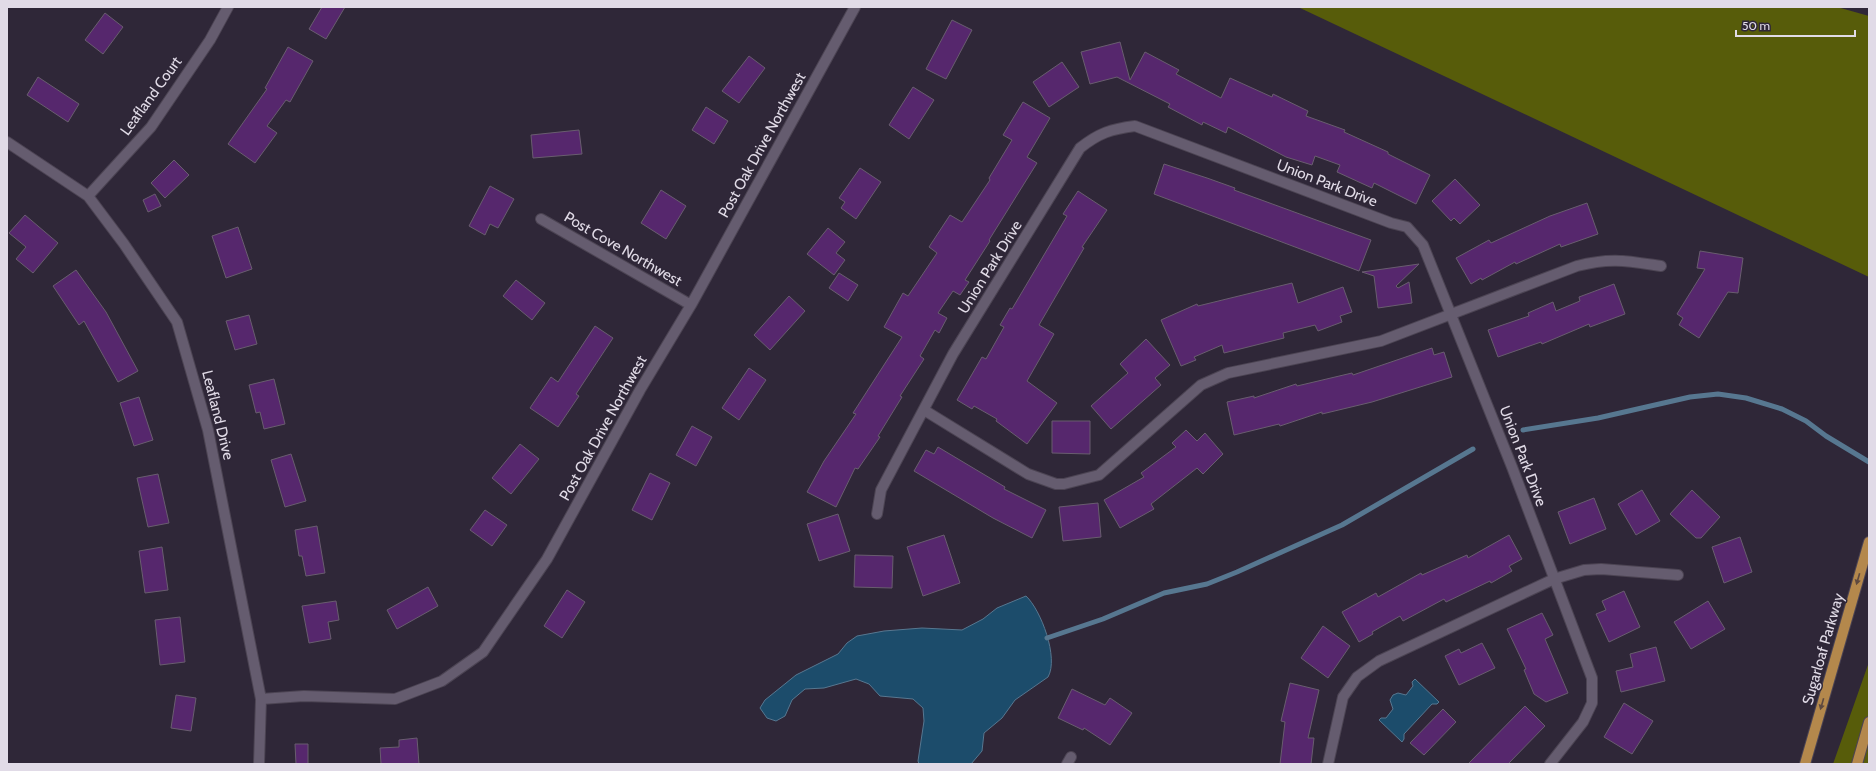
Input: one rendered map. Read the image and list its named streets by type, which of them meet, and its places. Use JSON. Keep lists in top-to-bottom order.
{
  "streets": {
    "main road": ["Sugarloaf Parkway"],
    "street": [
      "Leafland Court",
      "Post Oak Drive Northwest",
      "Union Park Drive",
      "Post Cove Northwest",
      "Leafland Drive"
    ]
  },
  "crossings": [
    ["Leafland Court", "Leafland Drive"],
    ["Post Oak Drive Northwest", "Post Cove Northwest"],
    ["Post Oak Drive Northwest", "Leafland Drive"]
  ],
  "one_way": ["Sugarloaf Parkway"],
  "scale_bar": "50 m"
}
